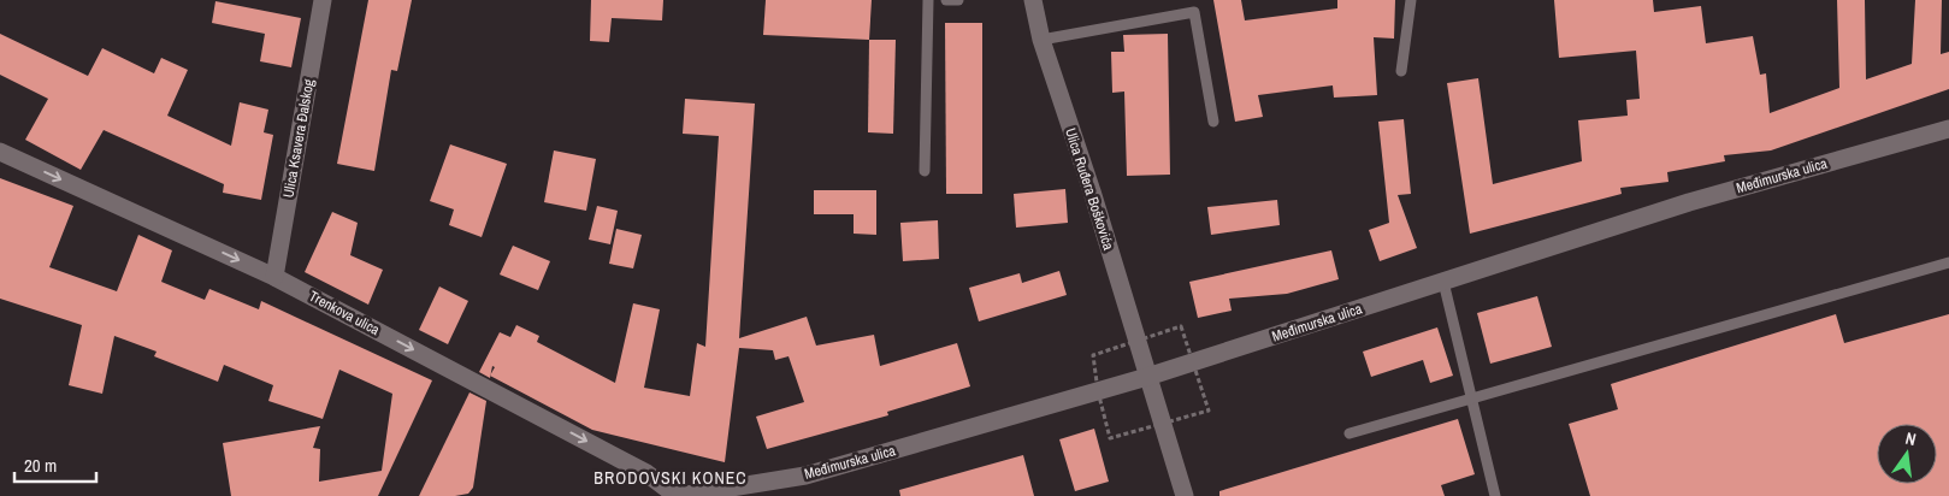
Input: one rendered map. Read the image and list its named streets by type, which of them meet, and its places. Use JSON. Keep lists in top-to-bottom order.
{
  "streets": {
    "main road": [
      "Ulica Ksavera Đalskog",
      "Međimurska ulica",
      "Ulica Ruđera Boškovića",
      "Trenkova ulica"
    ]
  },
  "crossings": [
    ["Ulica Ksavera Đalskog", "Trenkova ulica"],
    ["Međimurska ulica", "Ulica Ruđera Boškovića"],
    ["Međimurska ulica", "Trenkova ulica"]
  ],
  "one_way": ["Trenkova ulica"],
  "districts": ["BRODOVSKI KONEC"],
  "scale_bar": "20 m",
  "north": "top"
}
